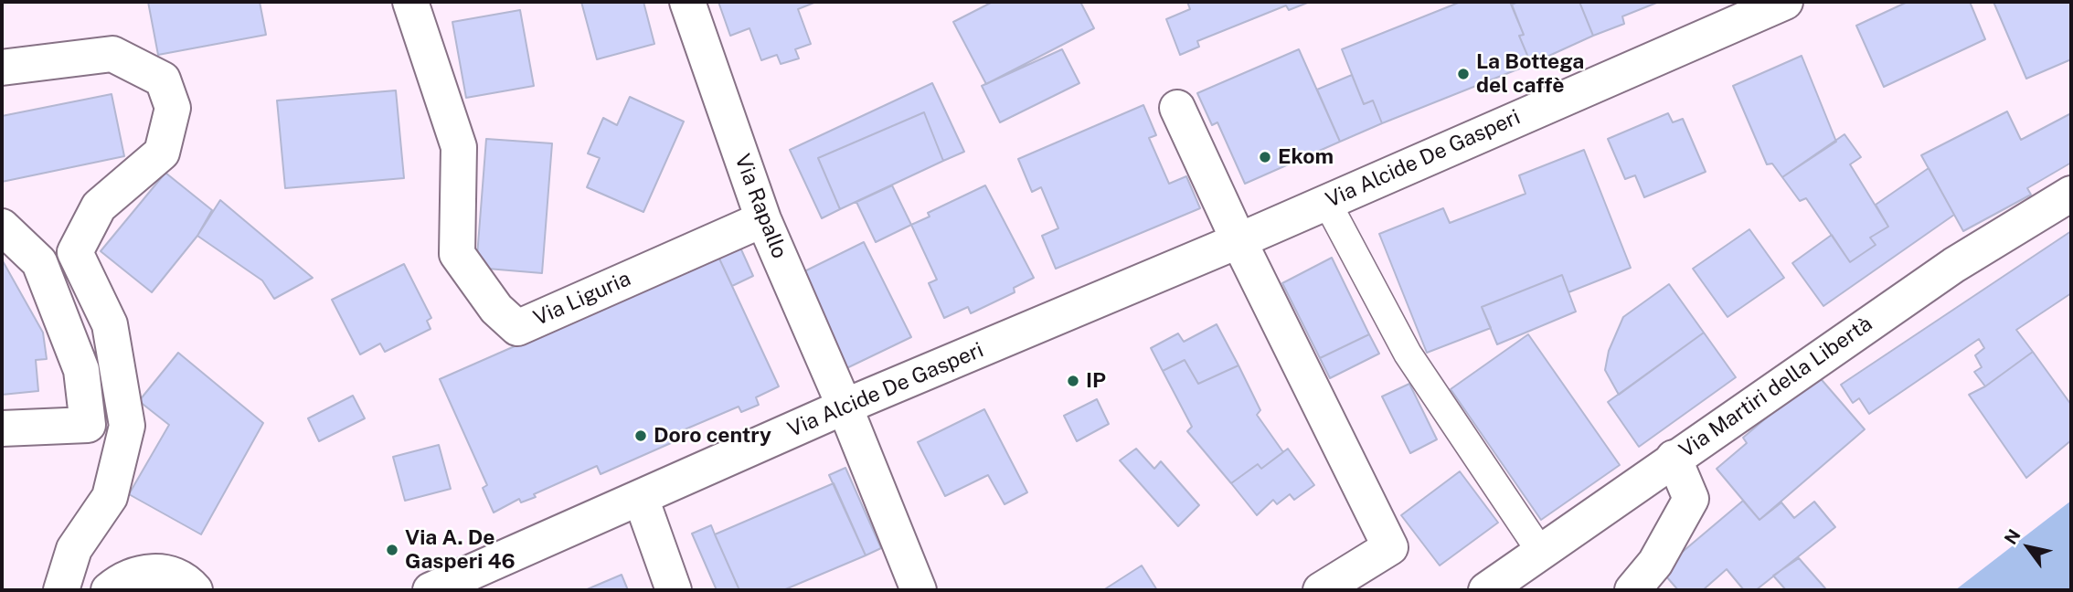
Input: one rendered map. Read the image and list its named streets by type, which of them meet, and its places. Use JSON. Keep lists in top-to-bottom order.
{
  "streets": {
    "street": [
      "Via Alcide De Gasperi",
      "Via Rapallo",
      "Via Liguria",
      "Via Martiri della Libertà"
    ]
  },
  "crossings": [
    ["Via Alcide De Gasperi", "Via Rapallo"],
    ["Via Rapallo", "Via Liguria"]
  ],
  "places": [
    "La Bottega del caffè",
    "Ekom",
    "IP",
    "Doro centry",
    "Via A. De Gasperi 46"
  ],
  "north": "top left"
}
